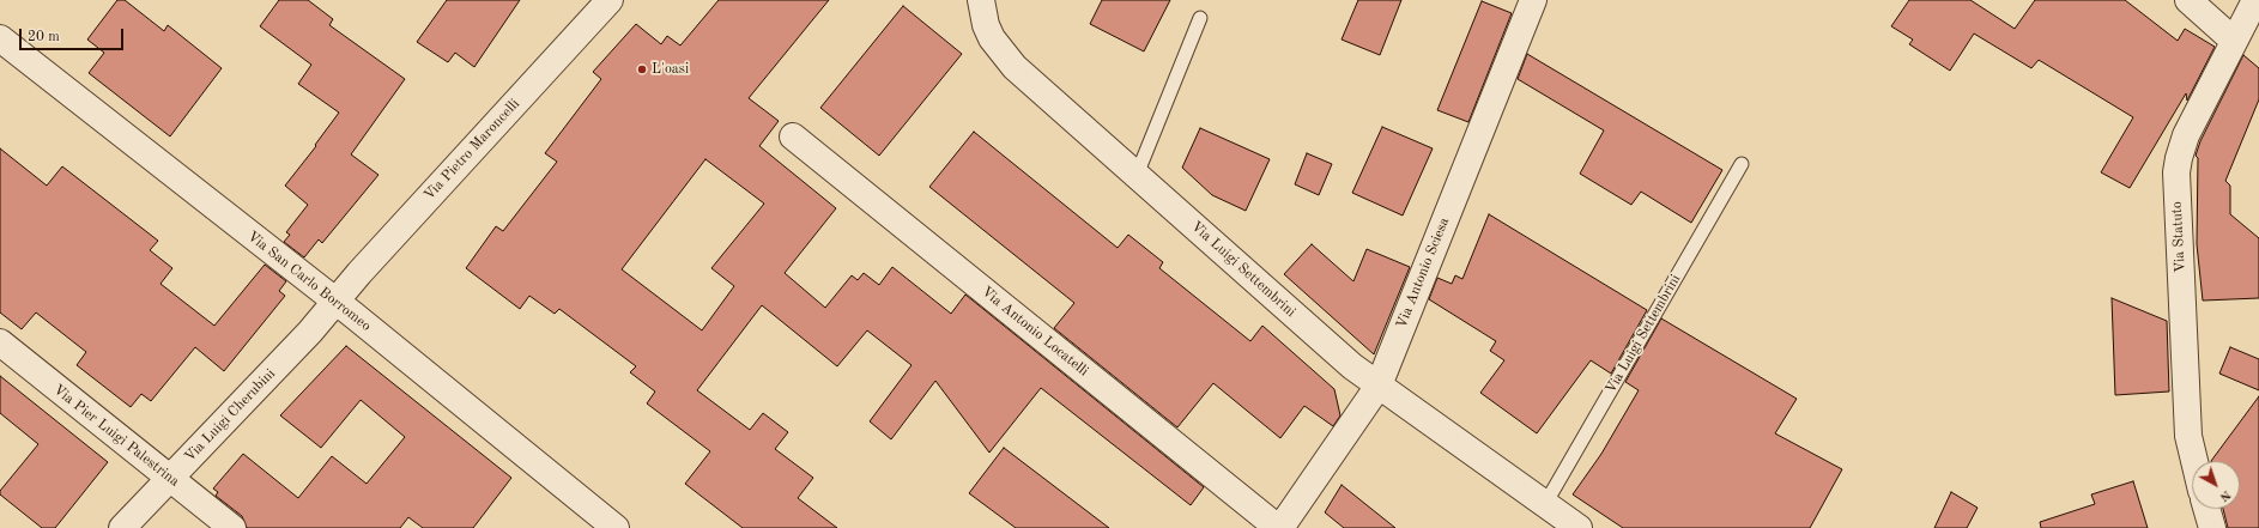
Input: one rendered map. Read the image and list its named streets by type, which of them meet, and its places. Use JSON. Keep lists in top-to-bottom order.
{
  "streets": {
    "street": [
      "Via Pietro Maroncelli",
      "Via Statuto",
      "Via Luigi Settembrini",
      "Via Antonio Sciesa",
      "Via San Carlo Borromeo",
      "Via Antonio Locatelli",
      "Via Luigi Cherubini",
      "Via Pier Luigi Palestrina"
    ]
  },
  "crossings": [
    ["Via Pietro Maroncelli", "Via San Carlo Borromeo"],
    ["Via Pietro Maroncelli", "Via Luigi Cherubini"],
    ["Via Luigi Settembrini", "Via Antonio Sciesa"],
    ["Via Antonio Sciesa", "Via Antonio Locatelli"],
    ["Via San Carlo Borromeo", "Via Luigi Cherubini"],
    ["Via Luigi Cherubini", "Via Pier Luigi Palestrina"]
  ],
  "places": ["L'oasi"],
  "scale_bar": "20 m",
  "north": "bottom right"
}
